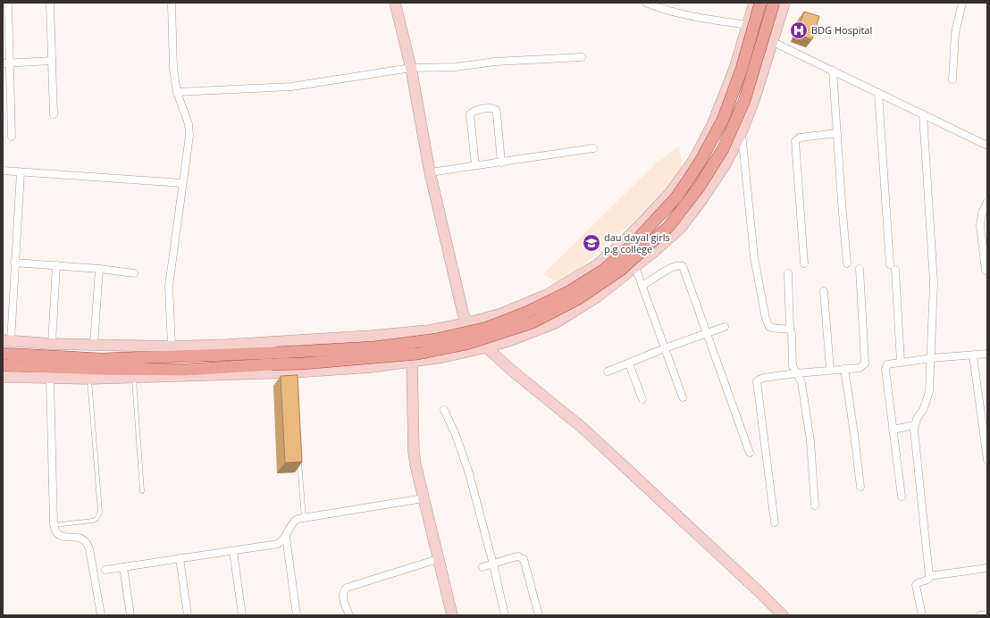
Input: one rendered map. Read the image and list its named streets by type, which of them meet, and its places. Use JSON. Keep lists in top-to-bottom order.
{
  "places": {
    "hospital": ["BDG Hospital"],
    "school or university": ["dau dayal girls p.g college"]
  }
}
